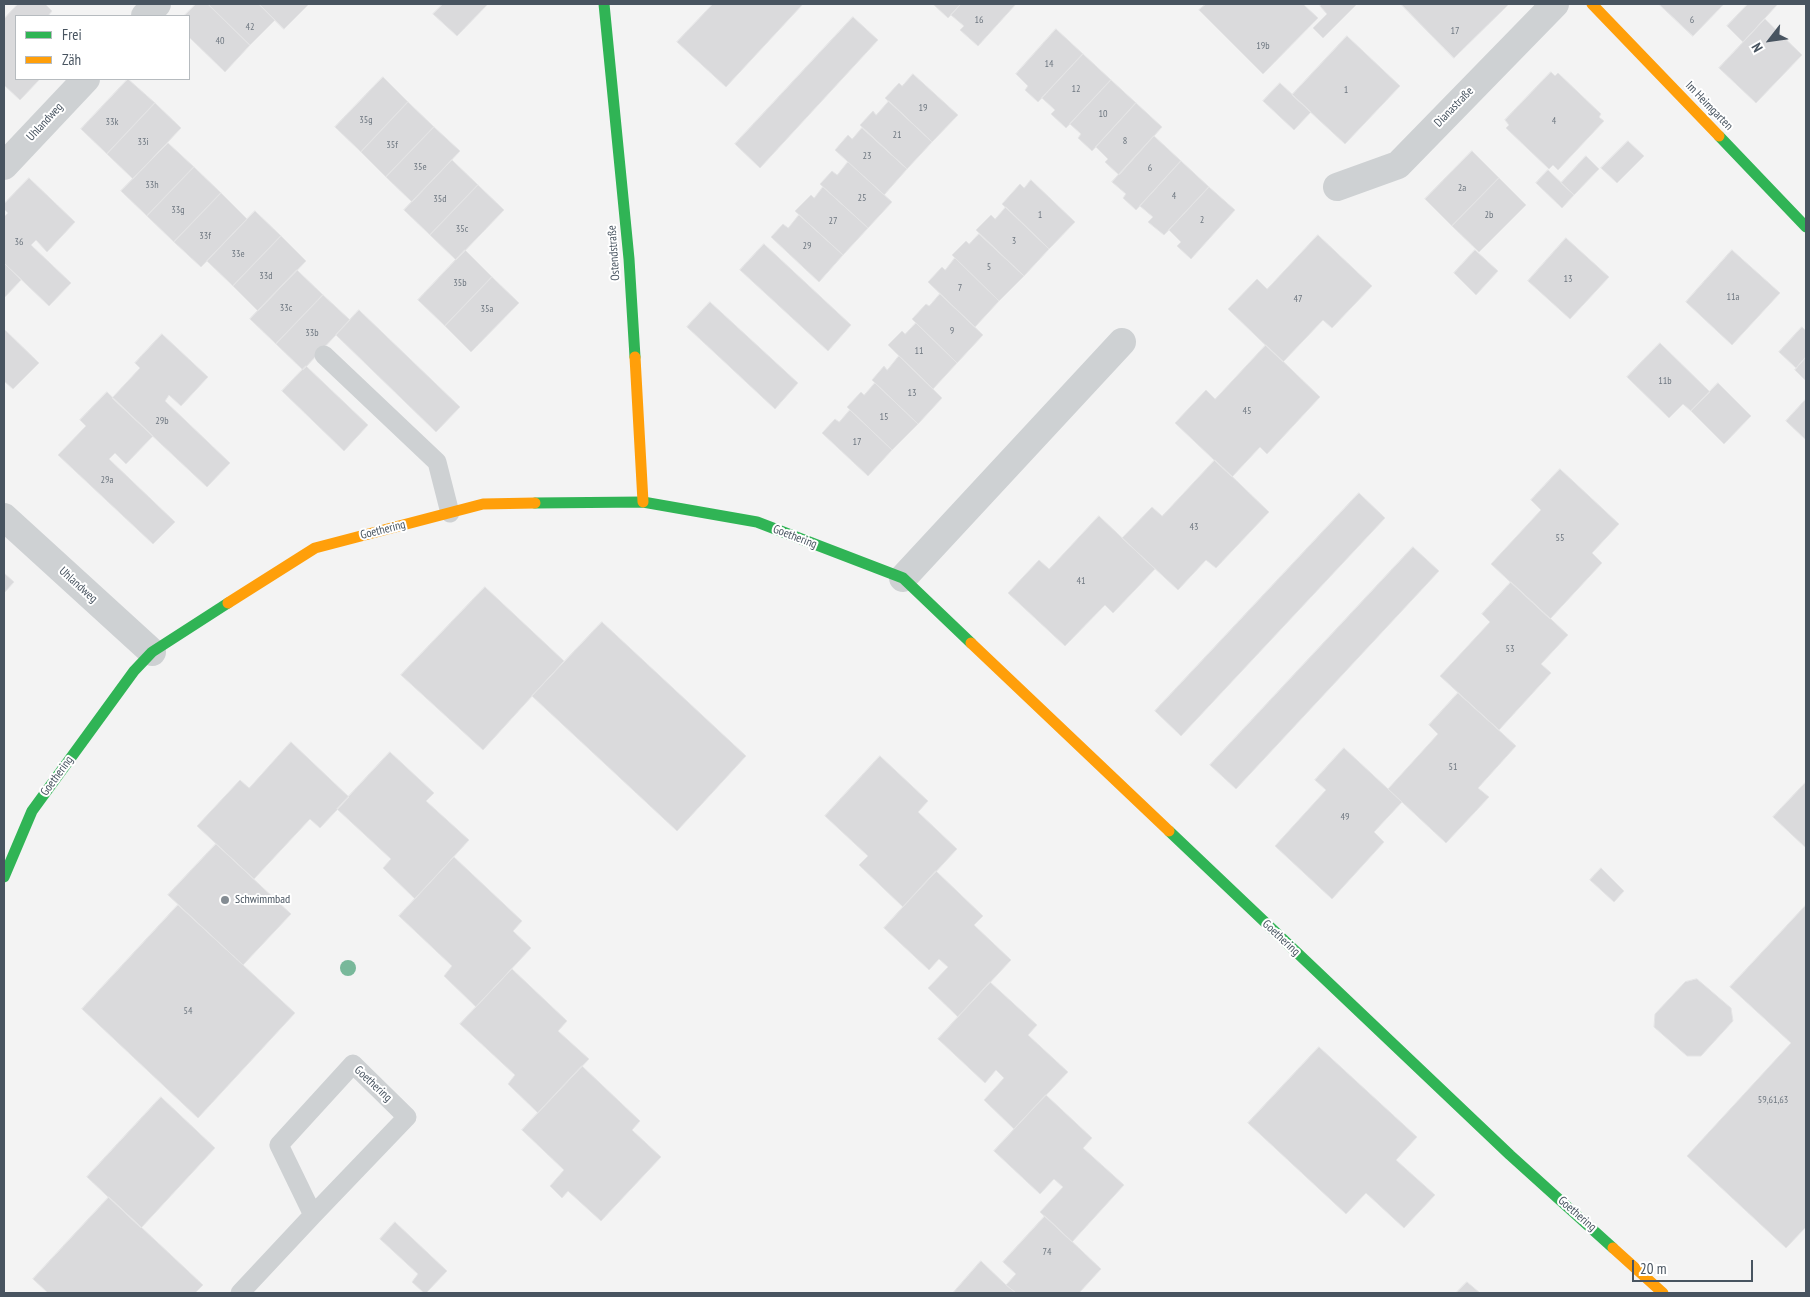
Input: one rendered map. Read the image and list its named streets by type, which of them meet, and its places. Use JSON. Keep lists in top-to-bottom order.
{
  "streets": {
    "street": [
      "Im Heimgarten",
      "Dianastraße",
      "Uhlandweg",
      "Ostendstraße",
      "Goethering"
    ]
  },
  "crossings": [
    ["Uhlandweg", "Goethering"],
    ["Ostendstraße", "Goethering"]
  ],
  "places": ["Schwimmbad"],
  "house_numbers": [
    "16",
    "6",
    "42",
    "17",
    "40",
    "19b",
    "14",
    "12",
    "1",
    "19",
    "10",
    "35g",
    "4",
    "33k",
    "21",
    "8",
    "33i",
    "35f",
    "23",
    "35e",
    "6",
    "33h",
    "2a",
    "4",
    "25",
    "35d",
    "33g",
    "1",
    "2b",
    "2",
    "27",
    "35c",
    "33f",
    "3",
    "36",
    "29",
    "33e",
    "5",
    "33d",
    "13",
    "35b",
    "7",
    "11a",
    "47",
    "33c",
    "35a",
    "9",
    "33b",
    "11",
    "11b",
    "13",
    "45",
    "15",
    "29b",
    "17",
    "29a",
    "43",
    "55",
    "41",
    "53",
    "51",
    "49",
    "54",
    "59,61,63",
    "74"
  ],
  "legend": ["Frei", "Zäh"],
  "scale_bar": "20 m",
  "north": "bottom left"
}
